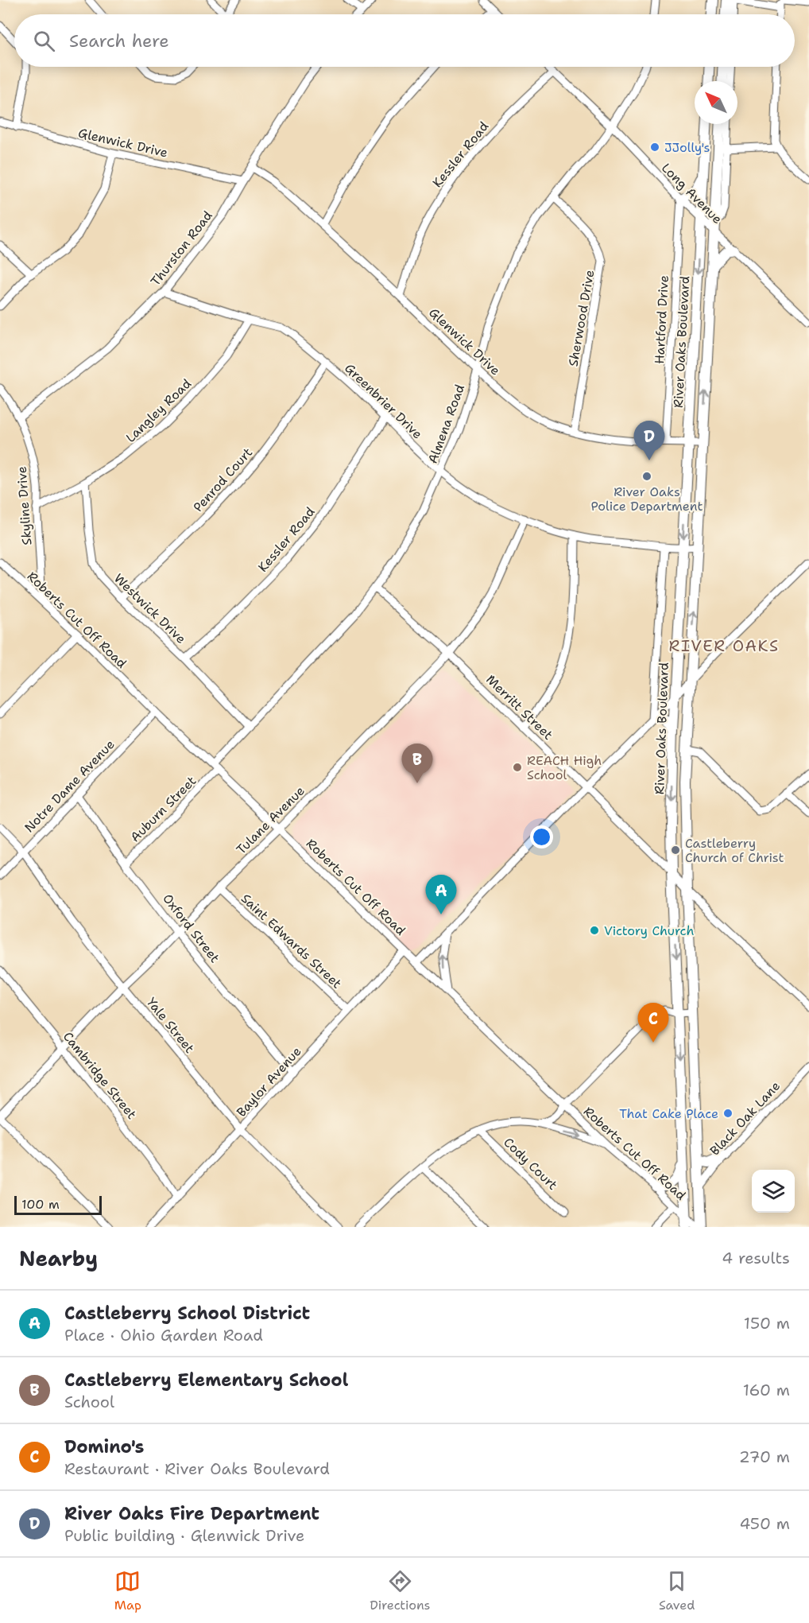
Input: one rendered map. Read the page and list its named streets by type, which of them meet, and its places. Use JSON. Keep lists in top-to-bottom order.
{
  "streets": {
    "main road": ["River Oaks Boulevard"],
    "street": [
      "Glenwick Drive",
      "Kessler Road",
      "Long Avenue",
      "Thurston Road",
      "Sherwood Drive",
      "Hartford Drive",
      "Greenbrier Drive",
      "Langley Road",
      "Almena Road",
      "Penrod Court",
      "Skyline Drive",
      "Westwick Drive",
      "Roberts Cut Off Road",
      "Merritt Street",
      "Notre Dame Avenue",
      "Auburn Street",
      "Tulane Avenue",
      "Oxford Street",
      "Saint Edwards Street",
      "Yale Street",
      "Cambridge Street",
      "Baylor Avenue",
      "Black Oak Lane",
      "Cody Court"
    ]
  },
  "crossings": [
    ["Glenwick Drive", "Kessler Road"],
    ["Glenwick Drive", "Thurston Road"],
    ["Glenwick Drive", "Sherwood Drive"],
    ["Glenwick Drive", "Hartford Drive"],
    ["Glenwick Drive", "River Oaks Boulevard"],
    ["Glenwick Drive", "Almena Road"],
    ["Kessler Road", "Long Avenue"],
    ["Kessler Road", "Greenbrier Drive"],
    ["Kessler Road", "Westwick Drive"],
    ["Long Avenue", "Hartford Drive"],
    ["Long Avenue", "River Oaks Boulevard"],
    ["Long Avenue", "Almena Road"],
    ["Thurston Road", "Greenbrier Drive"],
    ["Thurston Road", "Skyline Drive"],
    ["Sherwood Drive", "Almena Road"],
    ["River Oaks Boulevard", "Greenbrier Drive"],
    ["River Oaks Boulevard", "Roberts Cut Off Road"],
    ["River Oaks Boulevard", "Merritt Street"],
    ["River Oaks Boulevard", "Black Oak Lane"],
    ["Greenbrier Drive", "Langley Road"],
    ["Greenbrier Drive", "Almena Road"],
    ["Greenbrier Drive", "Penrod Court"],
    ["Greenbrier Drive", "Tulane Avenue"],
    ["Langley Road", "Skyline Drive"],
    ["Langley Road", "Westwick Drive"],
    ["Almena Road", "Westwick Drive"],
    ["Almena Road", "Roberts Cut Off Road"],
    ["Almena Road", "Merritt Street"],
    ["Almena Road", "Auburn Street"],
    ["Penrod Court", "Westwick Drive"],
    ["Skyline Drive", "Roberts Cut Off Road"],
    ["Roberts Cut Off Road", "Notre Dame Avenue"],
    ["Roberts Cut Off Road", "Auburn Street"],
    ["Roberts Cut Off Road", "Tulane Avenue"],
    ["Roberts Cut Off Road", "Baylor Avenue"],
    ["Merritt Street", "Tulane Avenue"],
    ["Notre Dame Avenue", "Oxford Street"],
    ["Notre Dame Avenue", "Yale Street"],
    ["Auburn Street", "Oxford Street"],
    ["Tulane Avenue", "Oxford Street"],
    ["Tulane Avenue", "Saint Edwards Street"],
    ["Tulane Avenue", "Yale Street"],
    ["Tulane Avenue", "Cambridge Street"],
    ["Oxford Street", "Baylor Avenue"],
    ["Saint Edwards Street", "Baylor Avenue"],
    ["Yale Street", "Baylor Avenue"],
    ["Cambridge Street", "Baylor Avenue"]
  ],
  "districts": ["RIVER OAKS"],
  "places": [
    "JJolly's",
    "River Oaks Police Department",
    "REACH High School",
    "Castleberry Church of Christ",
    "Victory Church",
    "That Cake Place"
  ],
  "scale_bar": "100 m",
  "north": "top left",
  "page": {
    "search": "Search here",
    "pins": [
      "D",
      "B",
      "A",
      "C"
    ],
    "scale": "100 m",
    "heading": ["Nearby", "4 results"],
    "list": [
      {
        "mark": "A",
        "name": "Castleberry School District",
        "note": "Place · Ohio Garden Road",
        "value": "150 m"
      },
      {
        "mark": "B",
        "name": "Castleberry Elementary School",
        "note": "School",
        "value": "160 m"
      },
      {
        "mark": "C",
        "name": "Domino's",
        "note": "Restaurant · River Oaks Boulevard",
        "value": "270 m"
      },
      {
        "mark": "D",
        "name": "River Oaks Fire Department",
        "note": "Public building · Glenwick Drive",
        "value": "450 m"
      }
    ],
    "nav": ["Map", "Directions", "Saved"]
  }
}
